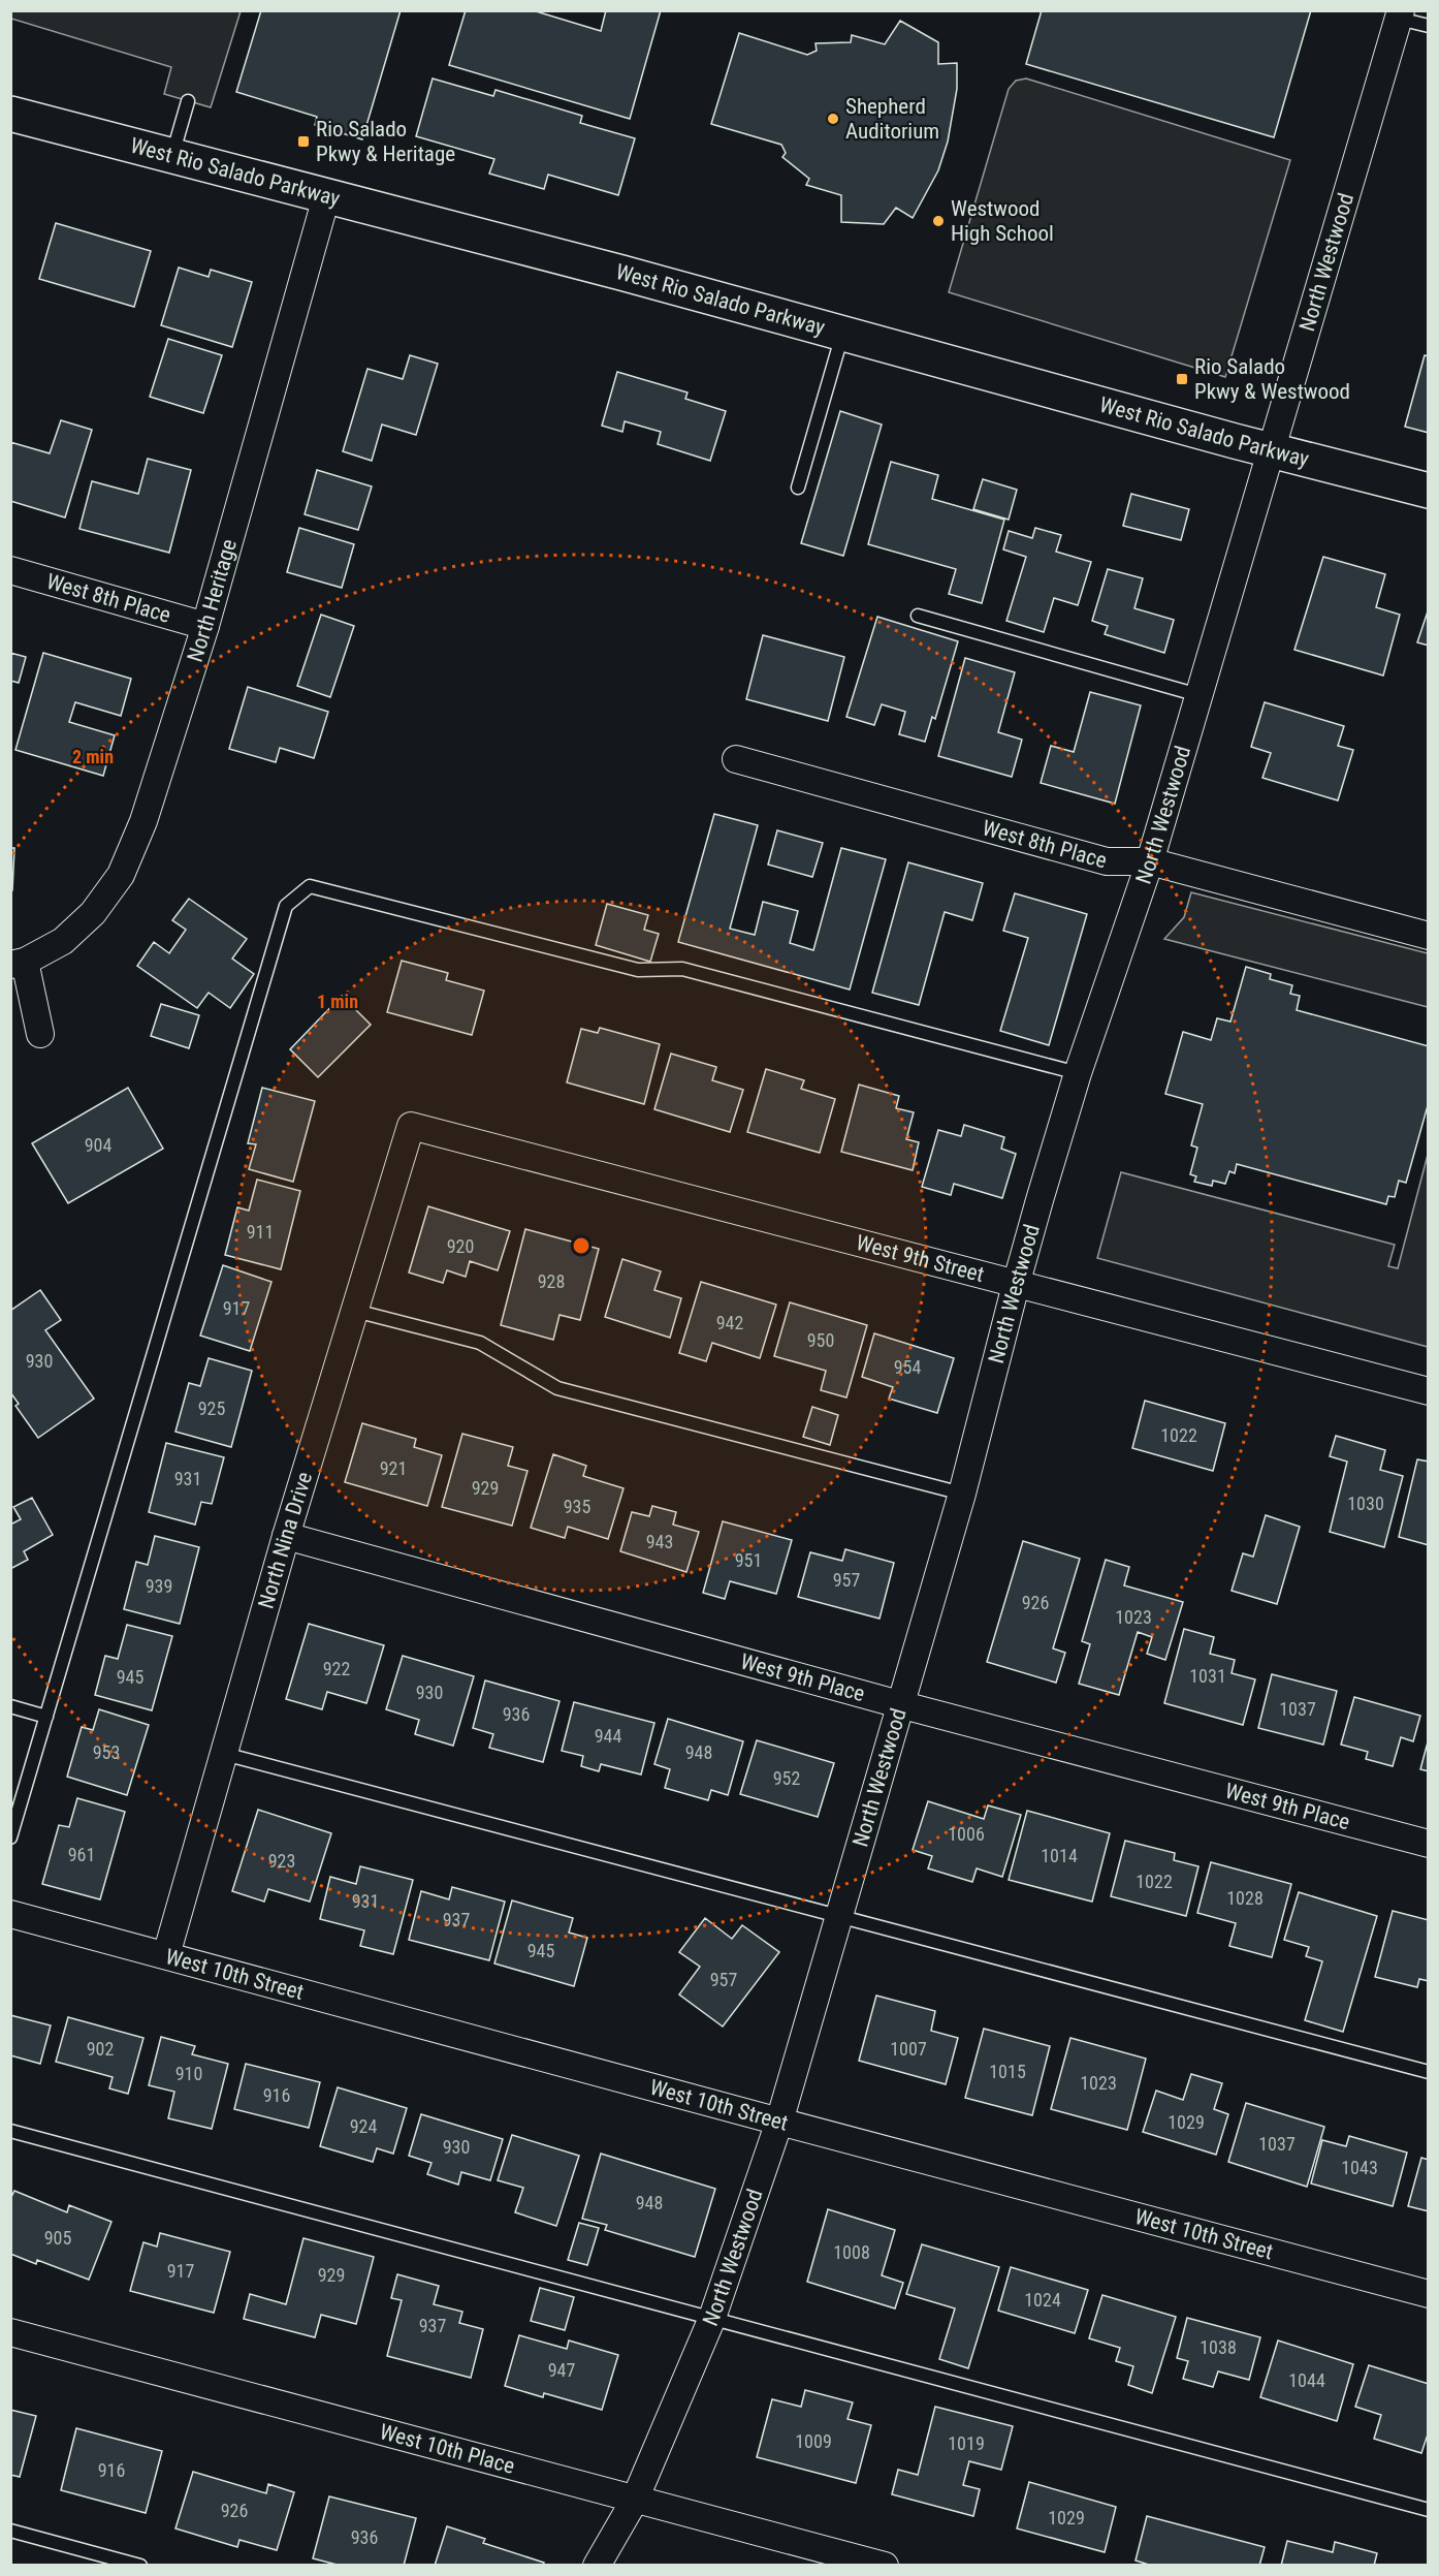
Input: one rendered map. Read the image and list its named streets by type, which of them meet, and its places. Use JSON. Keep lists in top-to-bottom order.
{
  "streets": {
    "main road": ["West Rio Salado Parkway"],
    "street": [
      "North Westwood",
      "West 8th Place",
      "North Heritage",
      "West 9th Street",
      "North Nina Drive",
      "West 9th Place",
      "West 10th Street",
      "West 10th Place"
    ]
  },
  "crossings": [
    ["West Rio Salado Parkway", "North Westwood"],
    ["West Rio Salado Parkway", "North Heritage"],
    ["North Westwood", "West 8th Place"],
    ["North Westwood", "West 9th Street"],
    ["North Westwood", "West 9th Place"],
    ["North Westwood", "West 10th Street"],
    ["North Westwood", "West 10th Place"],
    ["West 8th Place", "North Heritage"],
    ["West 9th Street", "North Nina Drive"],
    ["North Nina Drive", "West 9th Place"],
    ["North Nina Drive", "West 10th Street"]
  ],
  "places": {
    "other": ["Shepherd Auditorium", "Westwood High School"],
    "transit": ["Rio Salado Pkwy & Heritage", "Rio Salado Pkwy & Westwood"]
  },
  "house_numbers": [
    "904",
    "911",
    "920",
    "928",
    "917",
    "942",
    "950",
    "930",
    "954",
    "925",
    "1022",
    "921",
    "931",
    "929",
    "1030",
    "935",
    "943",
    "951",
    "957",
    "939",
    "926",
    "1023",
    "922",
    "1031",
    "945",
    "930",
    "1037",
    "936",
    "944",
    "953",
    "948",
    "952",
    "1006",
    "961",
    "1014",
    "923",
    "1022",
    "1028",
    "931",
    "937",
    "945",
    "957",
    "902",
    "1007",
    "1015",
    "910",
    "1023",
    "916",
    "1029",
    "924",
    "1037",
    "930",
    "1043",
    "948",
    "905",
    "1008",
    "917",
    "929",
    "1024",
    "937",
    "1038",
    "947",
    "1044",
    "1009",
    "1019",
    "916",
    "926",
    "1029",
    "936"
  ],
  "rings": ["2 min", "1 min"]
}
